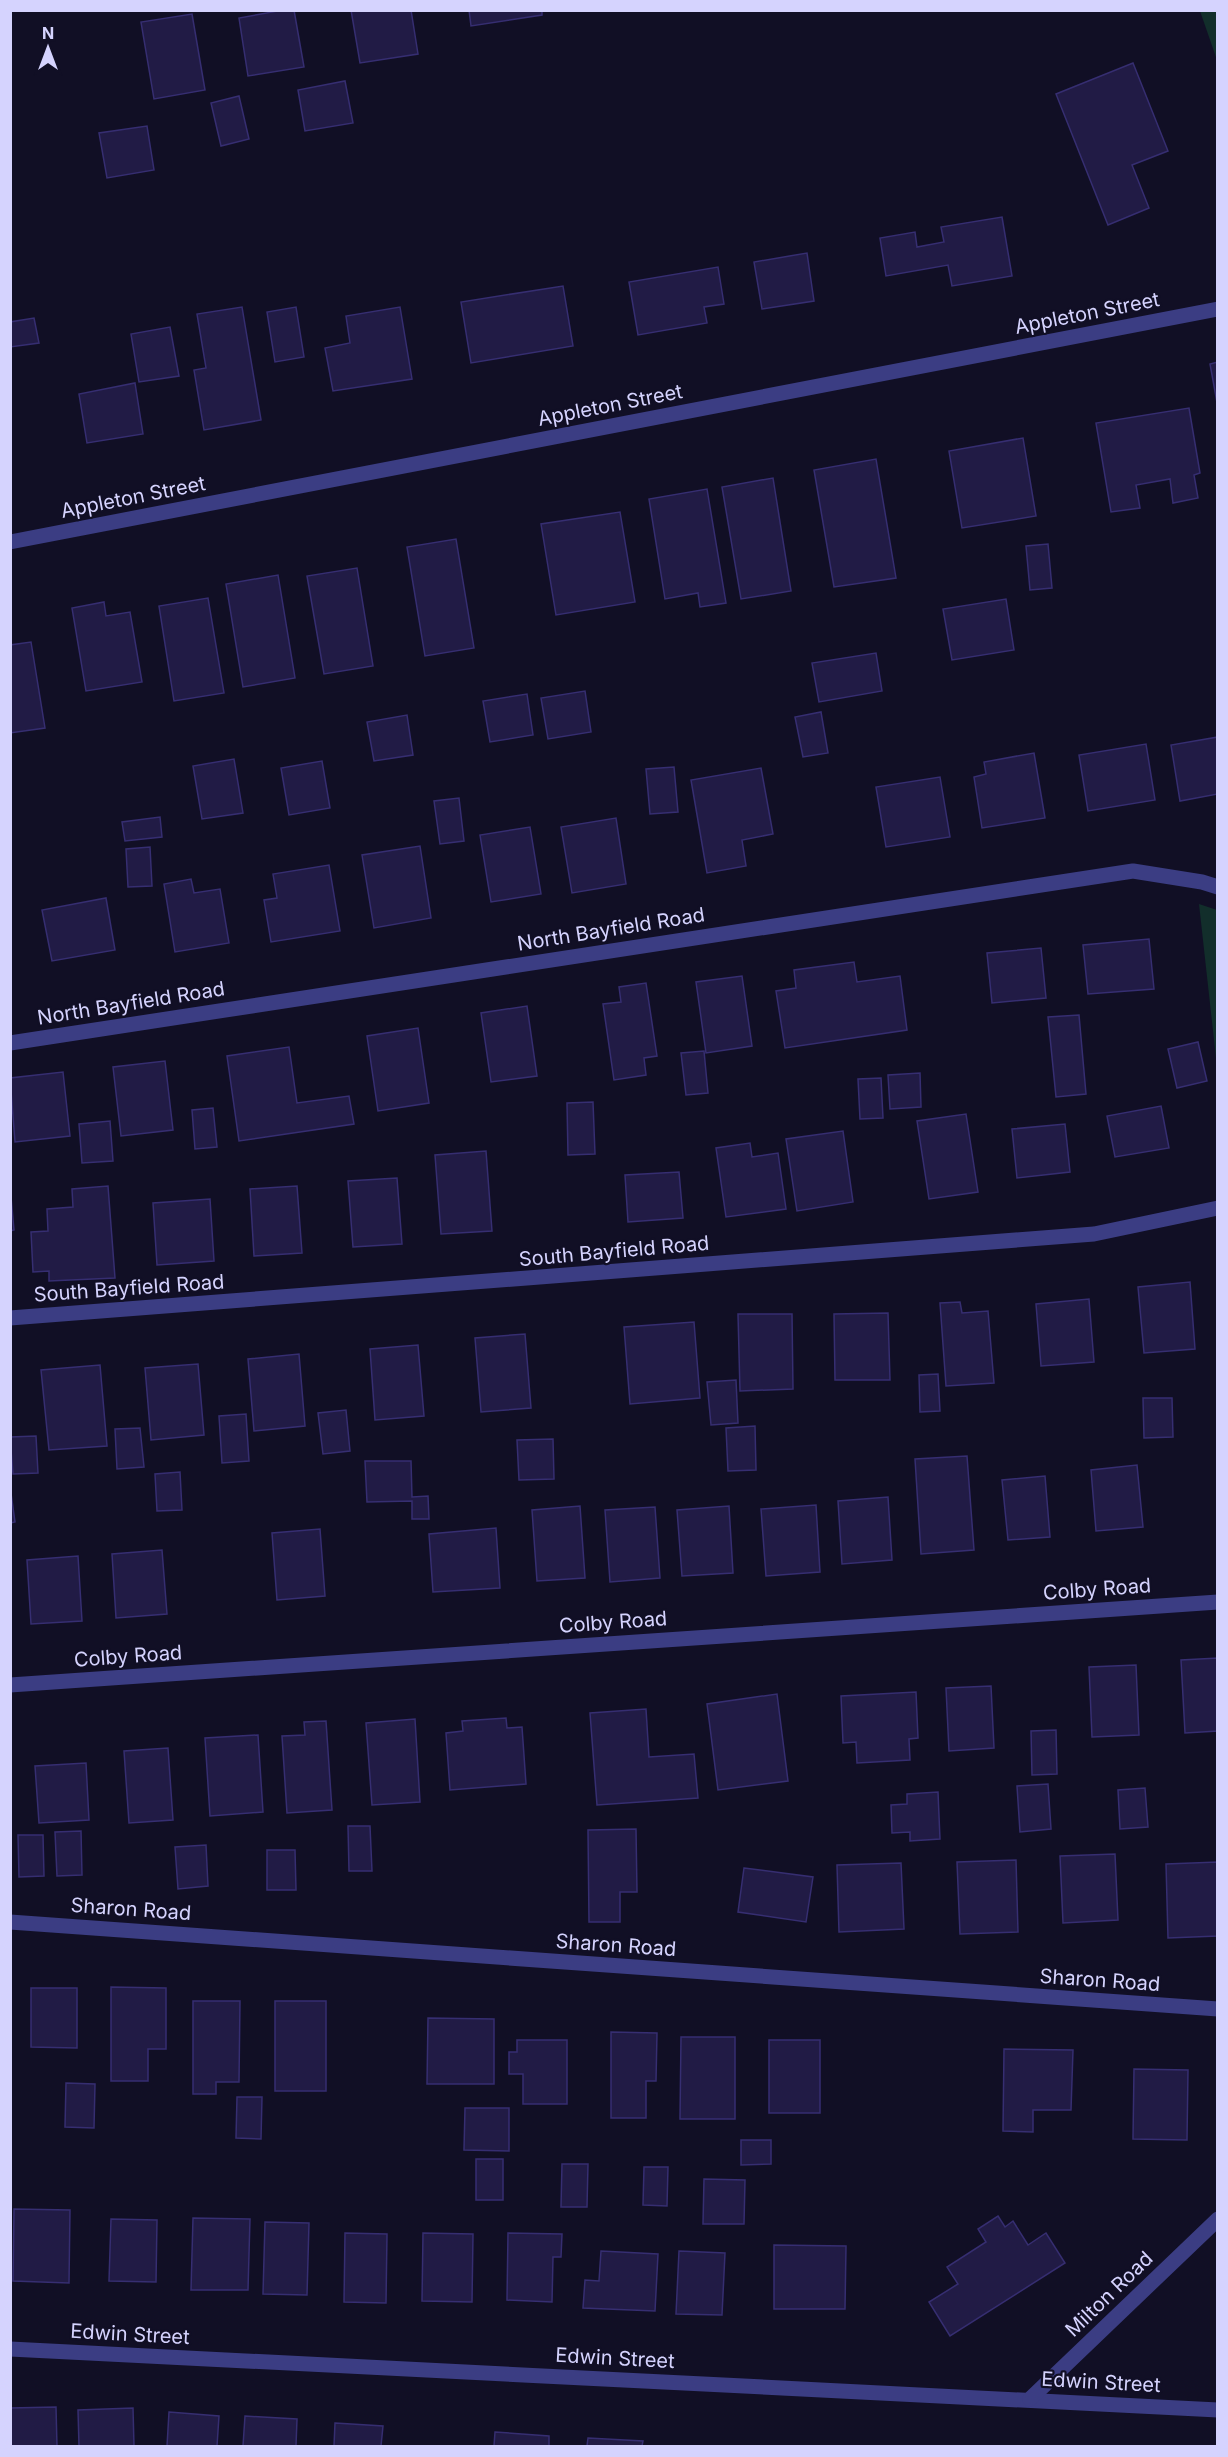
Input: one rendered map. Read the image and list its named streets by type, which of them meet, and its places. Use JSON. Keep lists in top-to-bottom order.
{
  "streets": {
    "street": [
      "Appleton Street",
      "North Bayfield Road",
      "South Bayfield Road",
      "Colby Road",
      "Sharon Road",
      "Milton Road",
      "Edwin Street"
    ]
  },
  "crossings": [
    ["Milton Road", "Edwin Street"]
  ],
  "north": "top"
}
